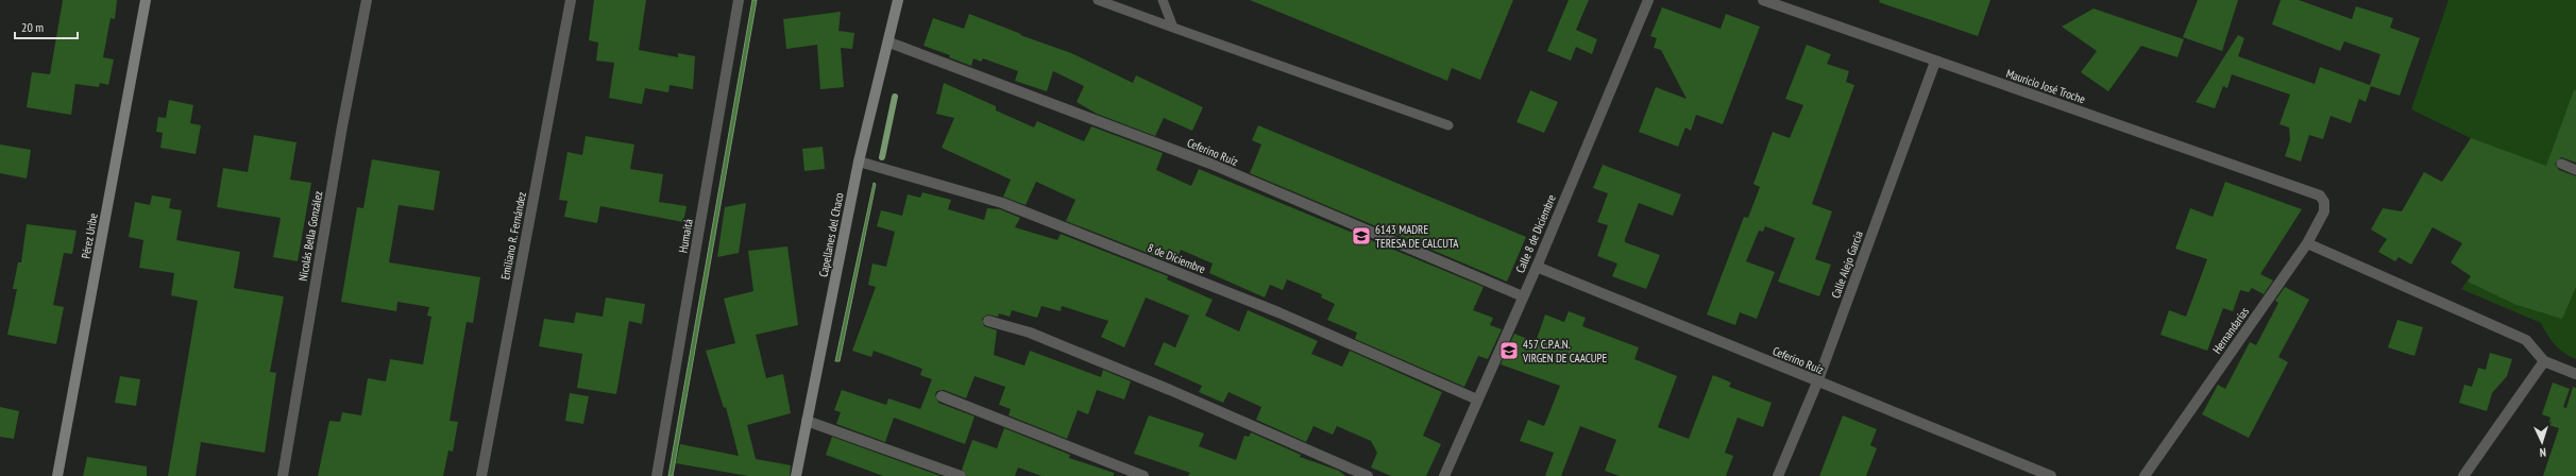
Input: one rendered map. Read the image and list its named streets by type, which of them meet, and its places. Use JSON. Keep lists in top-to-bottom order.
{
  "streets": {
    "street": [
      "Mauricio José Troche",
      "Ceferino Ruíz",
      "Calle 8 de Diciembre",
      "Capellanes del Chaco",
      "Pérez Uribe",
      "Nicolás Bella González",
      "Emiliano R. Fernández",
      "Humaitá",
      "8 de Diciembre",
      "Calle Alejo Garcia",
      "Hernandarías"
    ]
  },
  "crossings": [
    ["Mauricio José Troche", "Calle Alejo Garcia"],
    ["Mauricio José Troche", "Hernandarías"],
    ["Ceferino Ruíz", "Calle 8 de Diciembre"],
    ["Ceferino Ruíz", "Capellanes del Chaco"],
    ["Ceferino Ruíz", "Calle Alejo Garcia"],
    ["Calle 8 de Diciembre", "8 de Diciembre"],
    ["Capellanes del Chaco", "8 de Diciembre"]
  ],
  "places": {
    "school or university": ["6143 MADRE TERESA DE CALCUTA", "457 C.P.A.N. VIRGEN DE CAACUPE"]
  },
  "scale_bar": "20 m",
  "north": "bottom"
}
